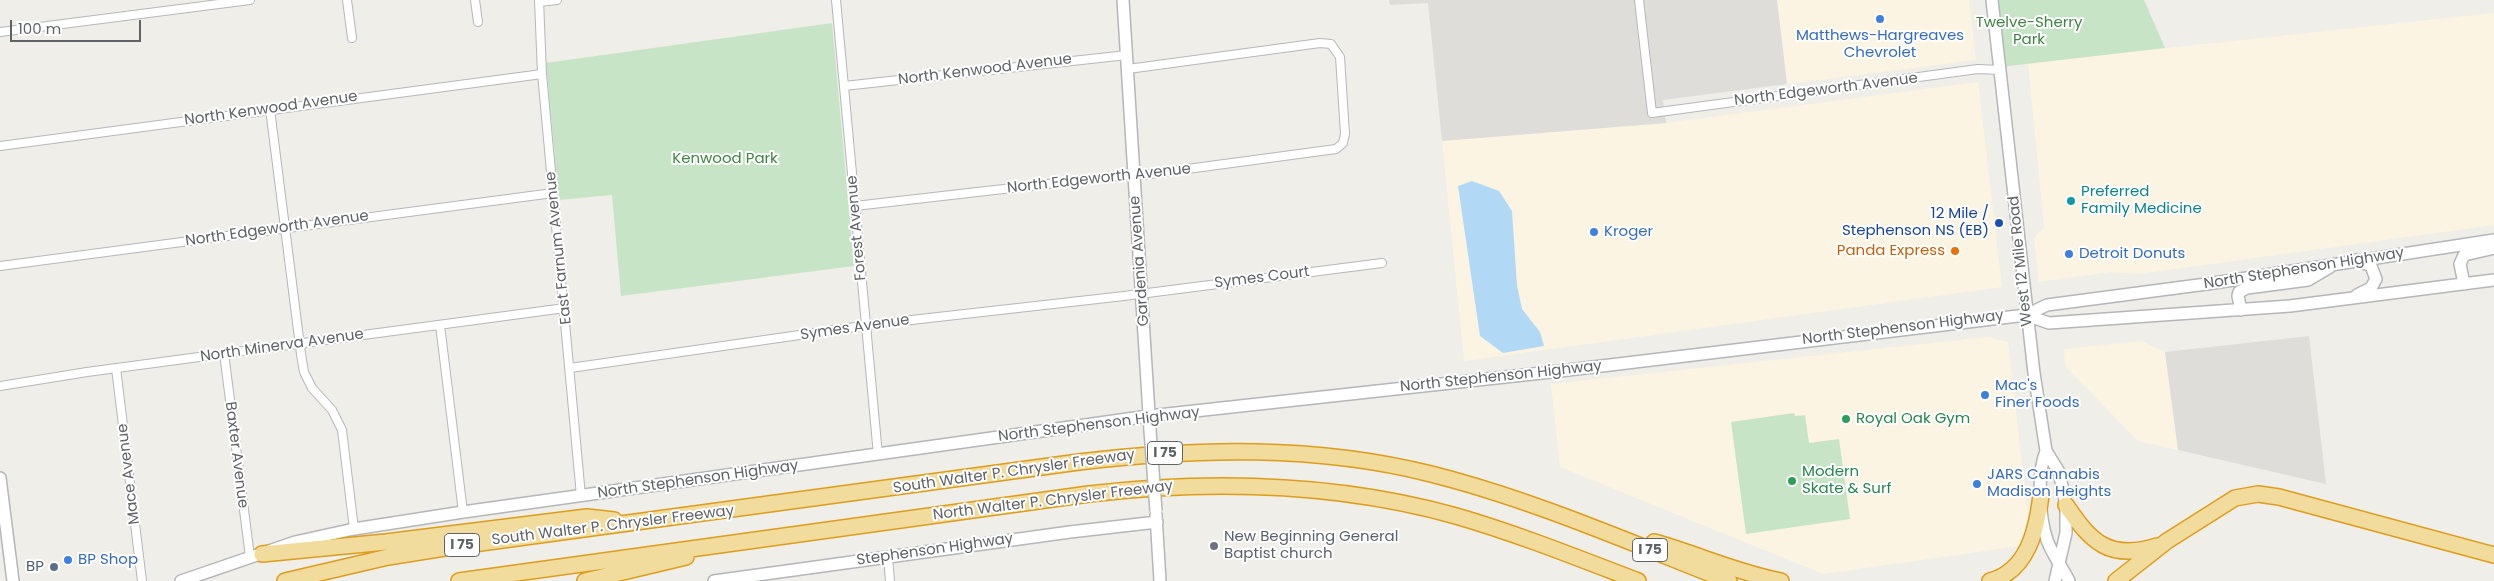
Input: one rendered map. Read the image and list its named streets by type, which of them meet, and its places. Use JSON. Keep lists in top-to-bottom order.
{
  "streets": {
    "highway": ["I 75", "South Walter P. Chrysler Freeway", "North Walter P. Chrysler Freeway"],
    "main road": [
      "Gardenia Avenue",
      "West 12 Mile Road",
      "North Stephenson Highway",
      "Stephenson Highway"
    ],
    "street": [
      "North Kenwood Avenue",
      "North Edgeworth Avenue",
      "Forest Avenue",
      "East Farnum Avenue",
      "Symes Court",
      "Symes Avenue",
      "North Minerva Avenue",
      "Baxter Avenue",
      "Mace Avenue"
    ]
  },
  "crossings": [
    ["North Kenwood Avenue", "Forest Avenue"],
    ["North Kenwood Avenue", "East Farnum Avenue"],
    ["North Kenwood Avenue", "Gardenia Avenue"],
    ["North Edgeworth Avenue", "Forest Avenue"],
    ["North Edgeworth Avenue", "East Farnum Avenue"],
    ["North Edgeworth Avenue", "Gardenia Avenue"],
    ["North Edgeworth Avenue", "West 12 Mile Road"],
    ["Forest Avenue", "North Stephenson Highway"],
    ["Forest Avenue", "Symes Avenue"],
    ["East Farnum Avenue", "North Stephenson Highway"],
    ["East Farnum Avenue", "Symes Avenue"],
    ["East Farnum Avenue", "North Minerva Avenue"],
    ["Gardenia Avenue", "North Stephenson Highway"],
    ["Gardenia Avenue", "Symes Court"],
    ["Gardenia Avenue", "Symes Avenue"],
    ["Gardenia Avenue", "Stephenson Highway"],
    ["West 12 Mile Road", "North Stephenson Highway"],
    ["North Stephenson Highway", "Baxter Avenue"],
    ["Symes Court", "Symes Avenue"],
    ["North Minerva Avenue", "Baxter Avenue"],
    ["North Minerva Avenue", "Mace Avenue"]
  ],
  "parks": ["Twelve-Sherry Park", "Kenwood Park"],
  "places": [
    "Matthews-Hargreaves Chevrolet",
    "Preferred Family Medicine",
    "12 Mile / Stephenson NS (EB)",
    "Kroger",
    "Panda Express",
    "Detroit Donuts",
    "Mac's Finer Foods",
    "Royal Oak Gym",
    "Modern Skate & Surf",
    "JARS Cannabis Madison Heights",
    "New Beginning General Baptist church",
    "BP Shop",
    "BP"
  ],
  "scale_bar": "100 m"
}
